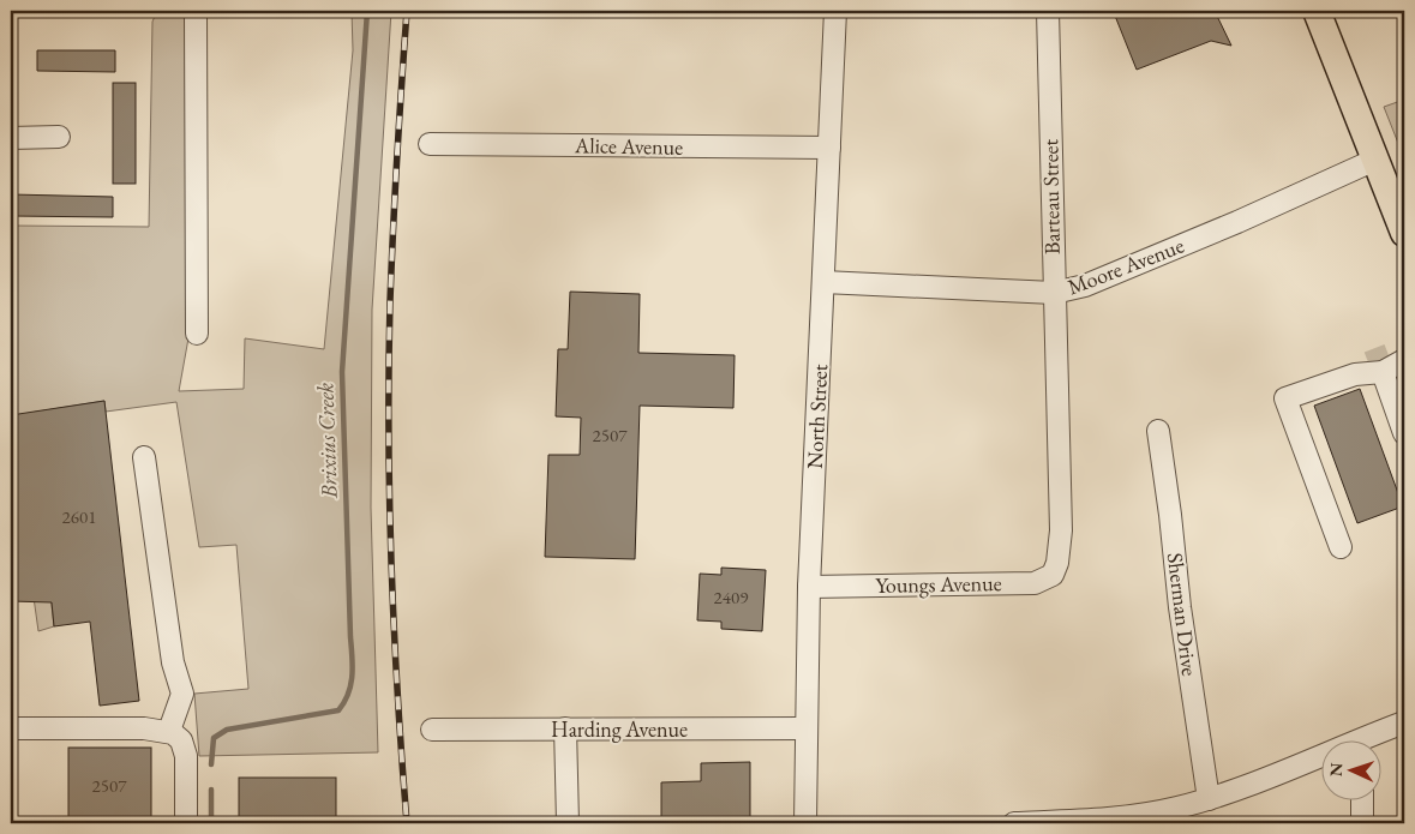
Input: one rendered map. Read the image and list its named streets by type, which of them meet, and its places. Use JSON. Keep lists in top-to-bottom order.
{
  "streets": {
    "street": [
      "Alice Avenue",
      "Barteau Street",
      "Moore Avenue",
      "North Street",
      "Youngs Avenue",
      "Sherman Drive",
      "Harding Avenue"
    ]
  },
  "crossings": [
    ["Alice Avenue", "North Street"],
    ["Barteau Street", "Moore Avenue"],
    ["Barteau Street", "Youngs Avenue"],
    ["Moore Avenue", "North Street"],
    ["North Street", "Youngs Avenue"],
    ["North Street", "Harding Avenue"]
  ],
  "water": ["Brixius Creek"],
  "house_numbers": [
    "2507",
    "2601",
    "2409",
    "2507"
  ],
  "north": "left"
}
